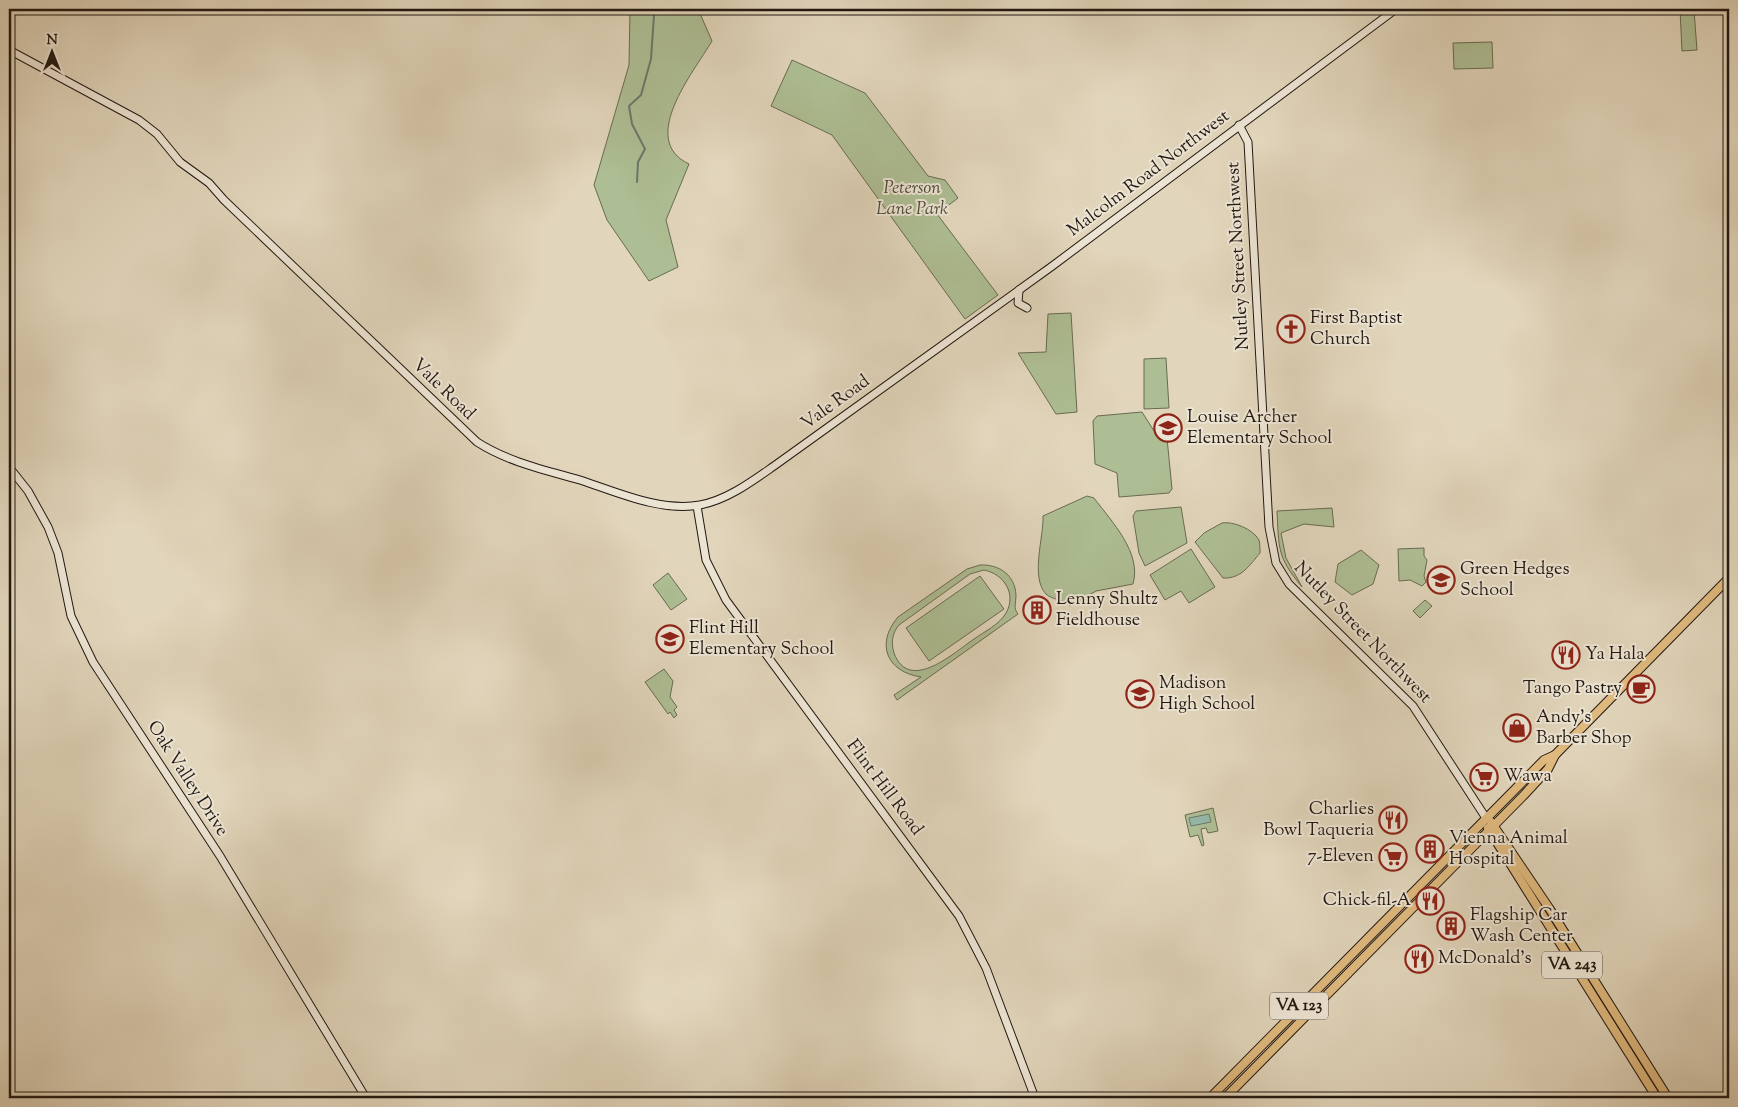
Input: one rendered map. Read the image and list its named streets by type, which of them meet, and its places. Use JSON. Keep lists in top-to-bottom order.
{
  "streets": {
    "main road": ["VA 243", "VA 123"],
    "street": [
      "Malcolm Road Northwest",
      "Nutley Street Northwest",
      "Vale Road",
      "Oak Valley Drive",
      "Flint Hill Road"
    ]
  },
  "crossings": [
    ["Malcolm Road Northwest", "Nutley Street Northwest"],
    ["Malcolm Road Northwest", "Vale Road"],
    ["Nutley Street Northwest", "VA 243"],
    ["Nutley Street Northwest", "VA 123"],
    ["Vale Road", "Flint Hill Road"],
    ["VA 243", "VA 123"]
  ],
  "parks": ["Peterson Lane Park"],
  "places": {
    "church": ["First Baptist Church"],
    "school or university": [
      "Louise Archer Elementary School",
      "Green Hedges School",
      "Flint Hill Elementary School",
      "Madison High School"
    ],
    "building": ["Lenny Shultz Fieldhouse", "Vienna Animal Hospital", "Flagship Car Wash Center"],
    "restaurant": [
      "Ya Hala",
      "Charlies Bowl Taqueria",
      "Chick-fil-A",
      "McDonald's"
    ],
    "cafe": ["Tango Pastry"],
    "shop": ["Andy's Barber Shop"],
    "supermarket": ["Wawa", "7-Eleven"]
  },
  "north": "top"
}
